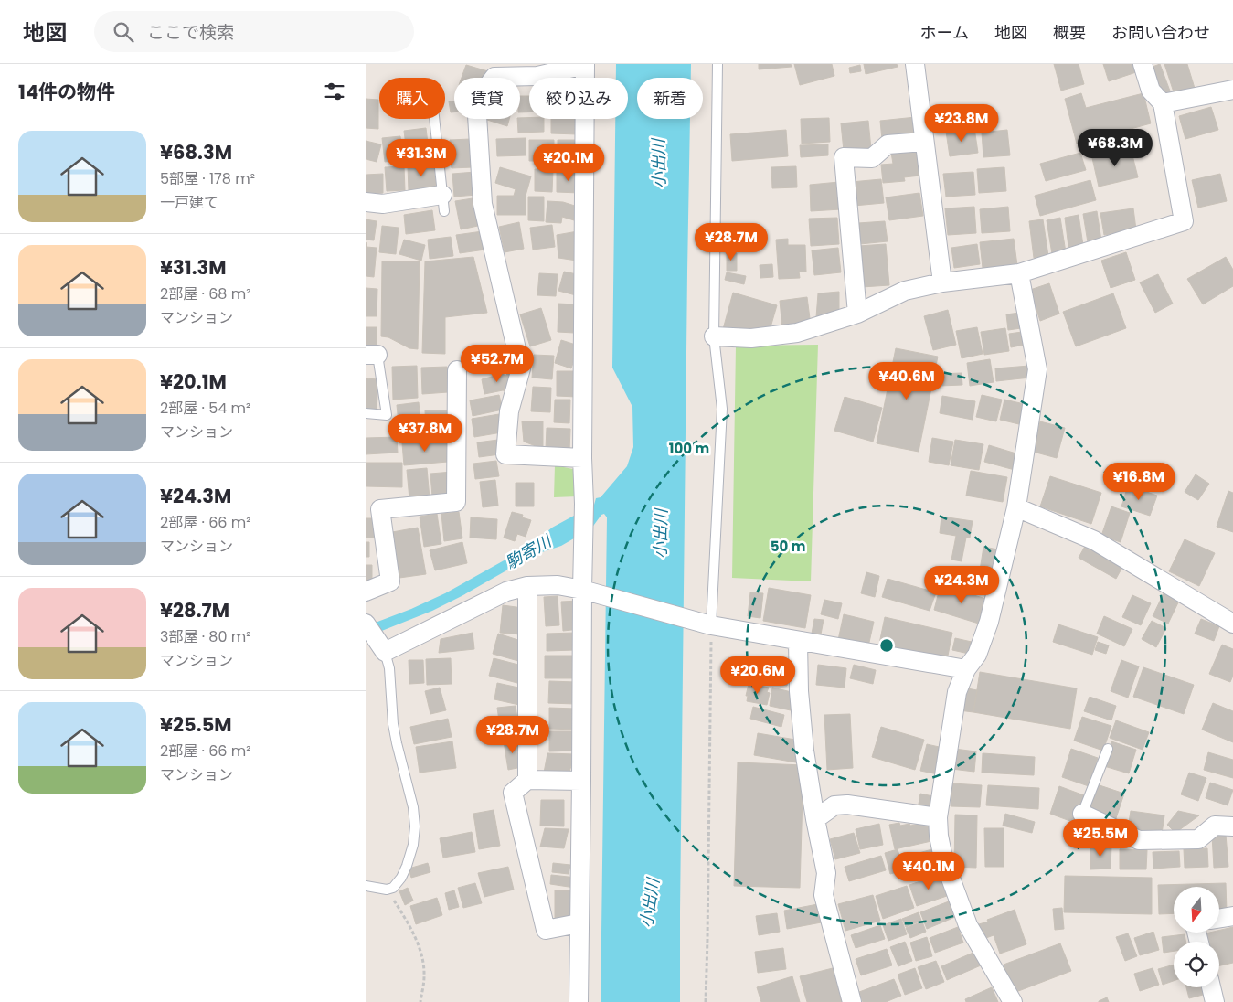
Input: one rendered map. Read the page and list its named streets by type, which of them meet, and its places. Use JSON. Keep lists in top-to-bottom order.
{
  "water": ["小出川", "駒寄川"],
  "north": "bottom",
  "page": {
    "header": "地図",
    "search": "ここで検索",
    "nav": [
      "ホーム",
      "地図",
      "概要",
      "お問い合わせ"
    ],
    "heading": "14件の物件",
    "chip": [
      "購入",
      "賃貸",
      "絞り込み",
      "新着"
    ],
    "price": [
      "¥23.8M",
      "¥68.3M",
      "¥31.3M",
      "¥20.1M",
      "¥28.7M",
      "¥52.7M",
      "¥40.6M",
      "¥37.8M",
      "¥16.8M",
      "¥24.3M",
      "¥20.6M",
      "¥28.7M",
      "¥25.5M",
      "¥40.1M"
    ],
    "list": [
      {
        "name": "¥68.3M",
        "note": "5部屋 · 178 m² · 一戸建て"
      },
      {
        "name": "¥31.3M",
        "note": "2部屋 · 68 m² · マンション"
      },
      {
        "name": "¥20.1M",
        "note": "2部屋 · 54 m² · マンション"
      },
      {
        "name": "¥24.3M",
        "note": "2部屋 · 66 m² · マンション"
      },
      {
        "name": "¥28.7M",
        "note": "3部屋 · 80 m² · マンション"
      },
      {
        "name": "¥25.5M",
        "note": "2部屋 · 66 m² · マンション"
      }
    ]
  },
  "rings": ["100 m", "50 m"]
}
